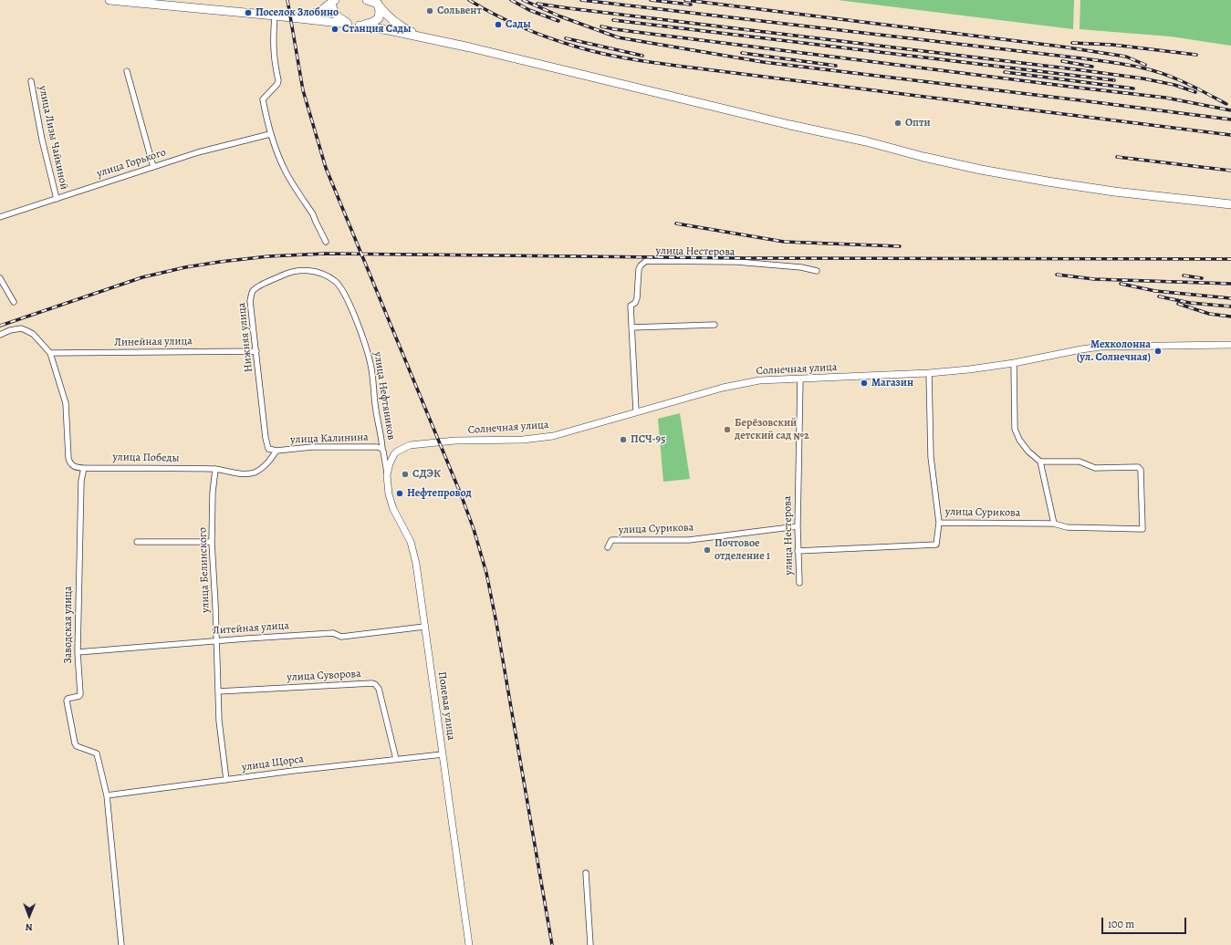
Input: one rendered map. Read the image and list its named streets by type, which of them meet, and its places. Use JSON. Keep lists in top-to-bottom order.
{
  "streets": {
    "street": [
      "улица Лизы Чайкиной",
      "улица Горького",
      "улица Нестерова",
      "Нижняя улица",
      "Линейная улица",
      "Солнечная улица",
      "улица Нефтяников",
      "улица Калинина",
      "улица Победы",
      "улица Сурикова",
      "улица Белинского",
      "Заводская улица",
      "Литейная улица",
      "улица Суворова",
      "Полевая улица",
      "улица Щорса"
    ]
  },
  "crossings": [
    ["улица Лизы Чайкиной", "улица Горького"],
    ["улица Нестерова", "Солнечная улица"],
    ["улица Нестерова", "улица Сурикова"],
    ["Нижняя улица", "Линейная улица"],
    ["Нижняя улица", "улица Нефтяников"],
    ["Нижняя улица", "улица Калинина"],
    ["Линейная улица", "улица Победы"],
    ["Солнечная улица", "улица Калинина"],
    ["Солнечная улица", "Полевая улица"],
    ["улица Нефтяников", "улица Калинина"],
    ["улица Калинина", "улица Победы"],
    ["улица Калинина", "улица Белинского"],
    ["улица Калинина", "Полевая улица"],
    ["улица Победы", "улица Белинского"],
    ["улица Победы", "Заводская улица"],
    ["улица Белинского", "Литейная улица"],
    ["улица Белинского", "улица Суворова"],
    ["улица Белинского", "улица Щорса"],
    ["Заводская улица", "Литейная улица"],
    ["Заводская улица", "улица Щорса"],
    ["Литейная улица", "Полевая улица"],
    ["улица Суворова", "улица Щорса"],
    ["Полевая улица", "улица Щорса"]
  ],
  "places": [
    "Сольвент",
    "Поселок Злобино",
    "Сады",
    "Станция Сады",
    "Опти",
    "Мехколонна (ул. Солнечная)",
    "Магазин",
    "Берёзовский детский сад №2",
    "ПСЧ-95",
    "СДЭК",
    "Нефтепровод",
    "Почтовое отделение 1"
  ],
  "scale_bar": "100 m",
  "north": "bottom"
}
